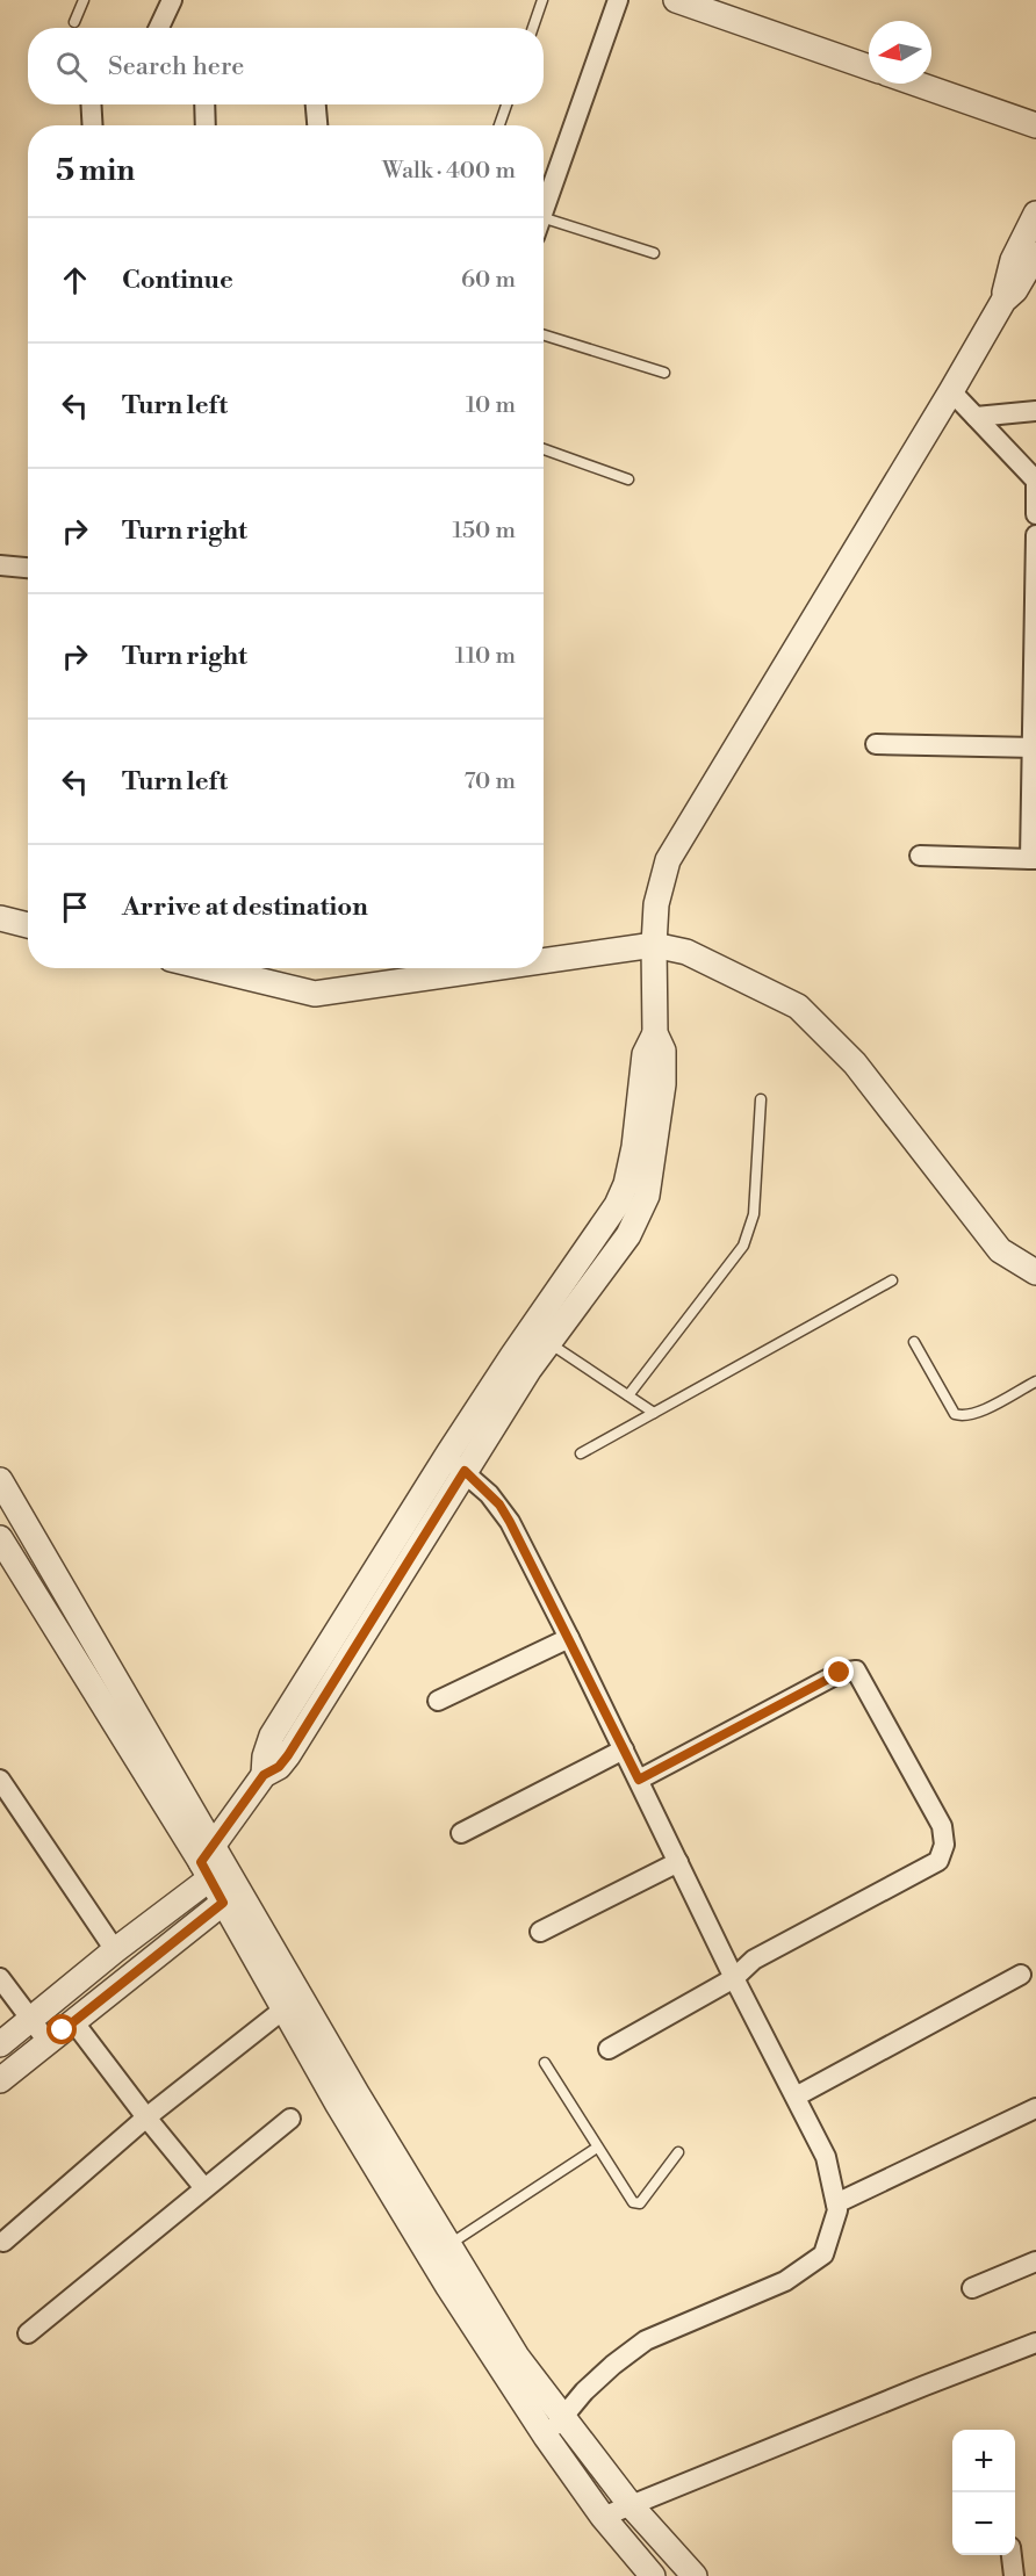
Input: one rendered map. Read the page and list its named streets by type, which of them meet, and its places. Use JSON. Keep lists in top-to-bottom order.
{
  "north": "left",
  "page": {
    "search": "Search here",
    "heading": ["5 min", "Walk · 400 m"],
    "list": [
      ["Continue", "60 m"],
      ["Turn left", "10 m"],
      ["Turn right", "150 m"],
      ["Turn right", "110 m"],
      ["Turn left", "70 m"],
      "Arrive at destination"
    ],
    "map_buttons": ["+", "−"]
  }
}
